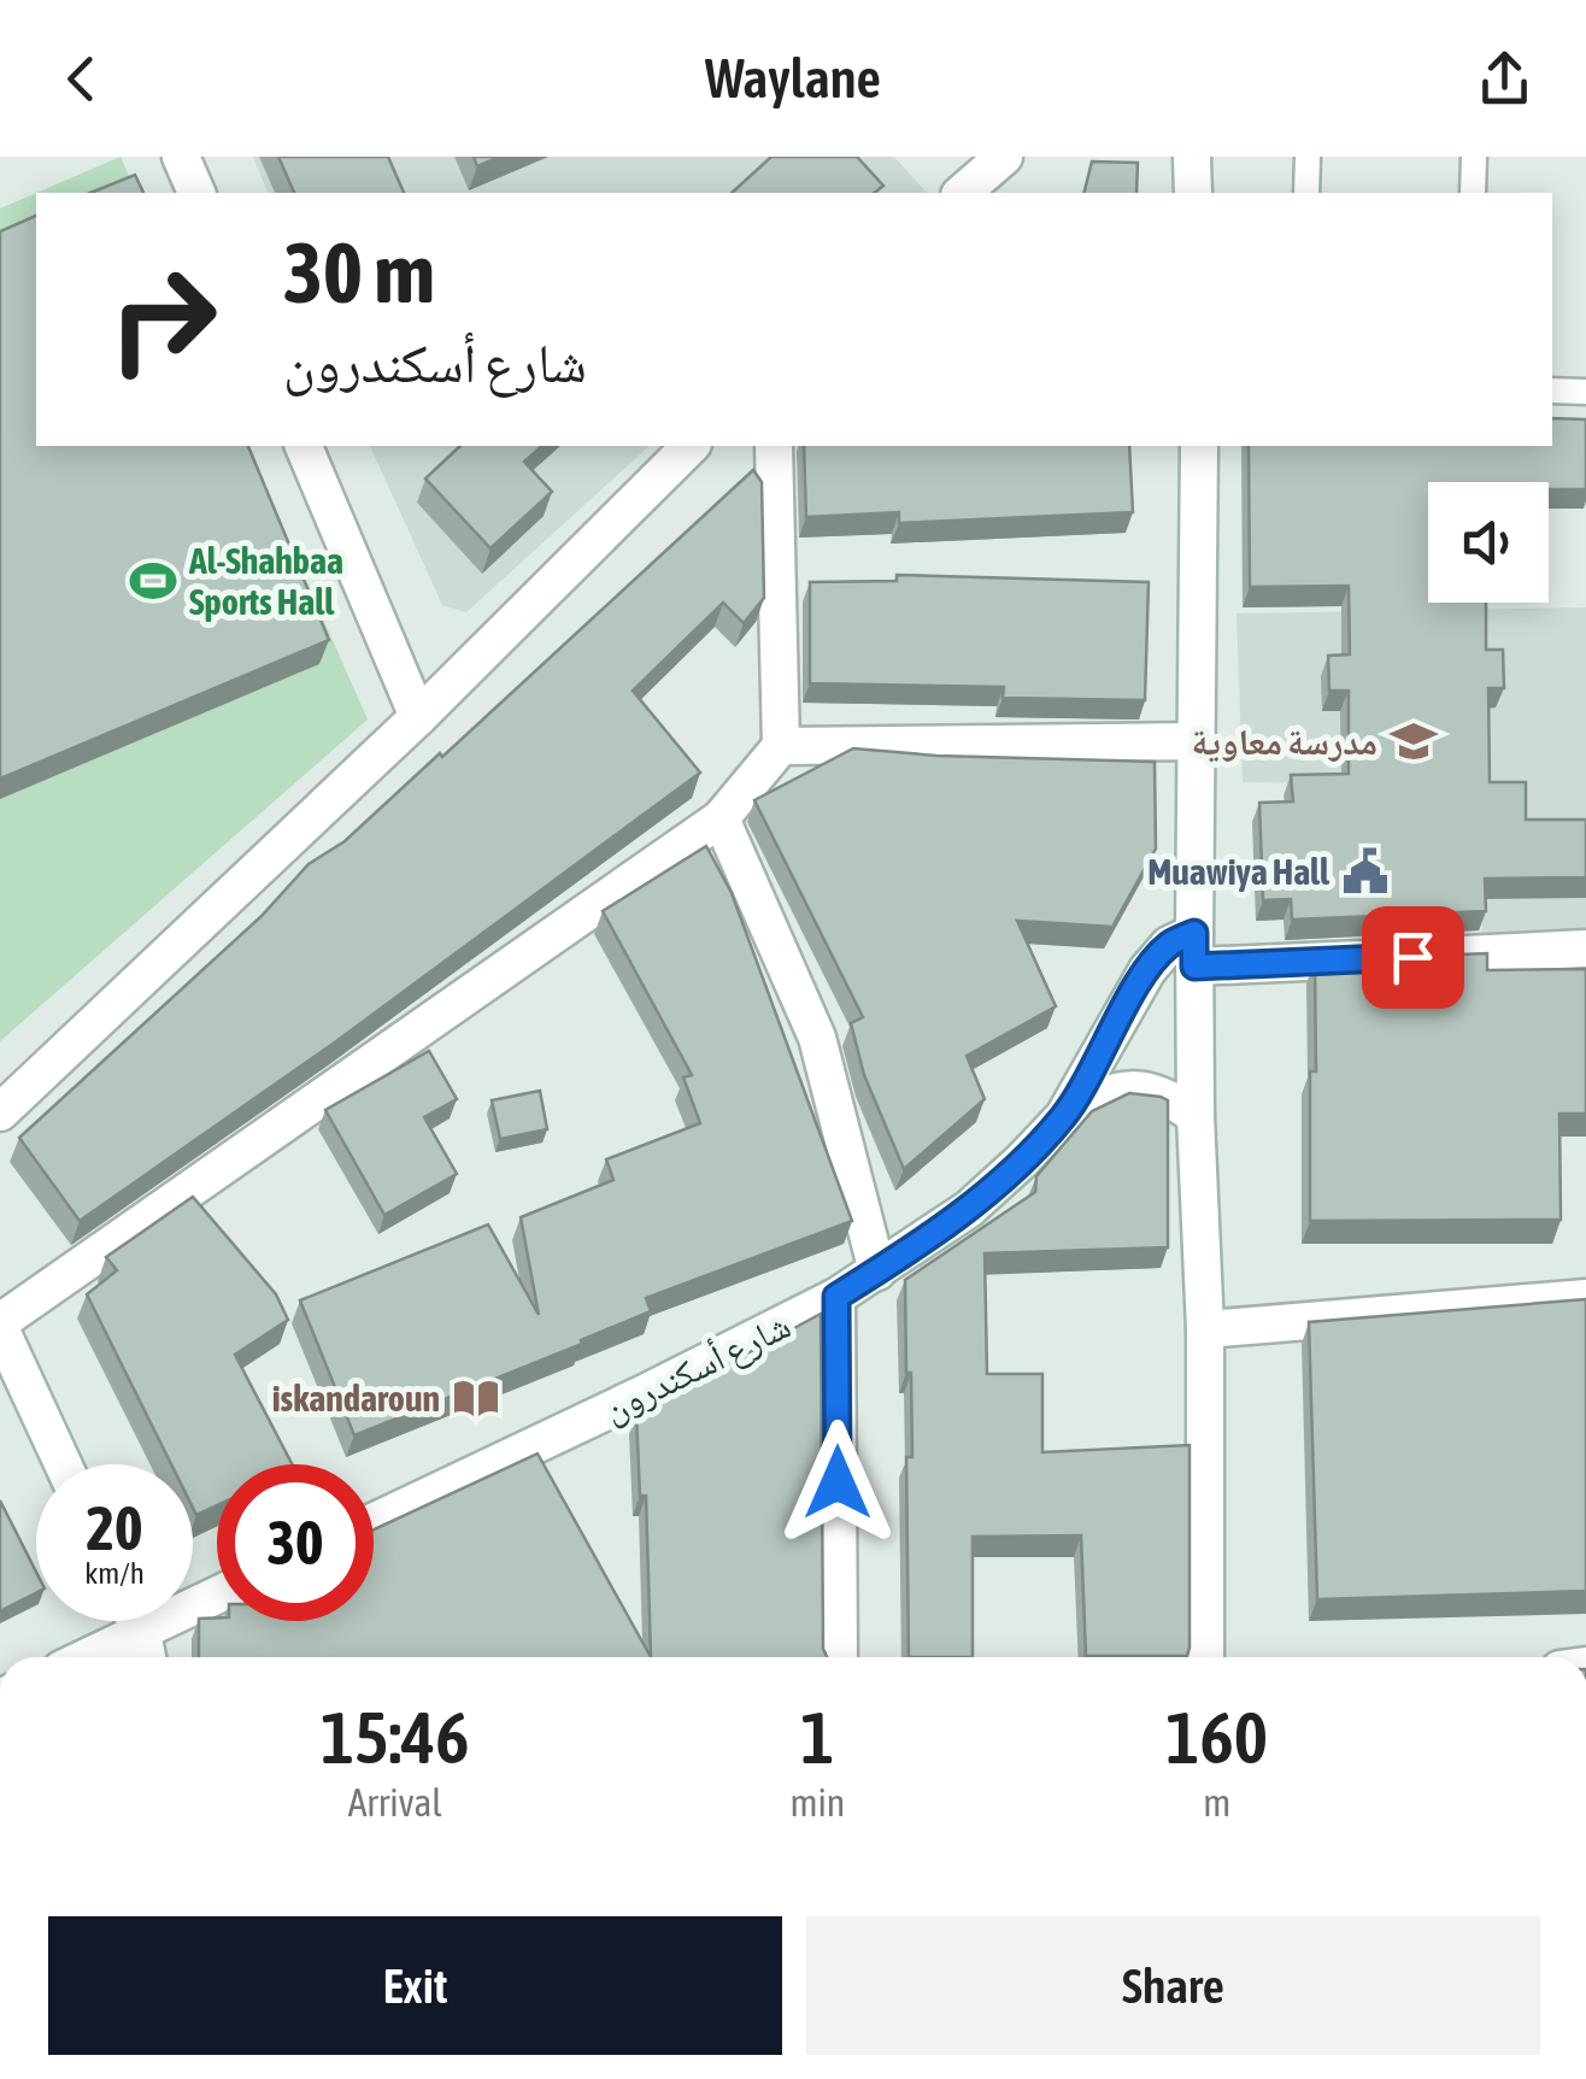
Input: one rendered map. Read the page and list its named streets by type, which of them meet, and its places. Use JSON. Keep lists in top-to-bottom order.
{
  "streets": {
    "street": ["شارع أسكندرون"]
  },
  "places": {
    "sports": ["Al-Shahbaa Sports Hall"],
    "school or university": ["مدرسة معاوية"],
    "public building": ["Muawiya Hall"],
    "library": ["iskandaroun"]
  },
  "page": {
    "header": "Waylane",
    "turn": ["30 m", "شارع أسكندرون"],
    "speed": "20 km/h",
    "limit": "30",
    "eta": [
      "15:46",
      "Arrival",
      "1",
      "min",
      "160",
      "m"
    ],
    "buttons": ["Exit", "Share"]
  }
}
